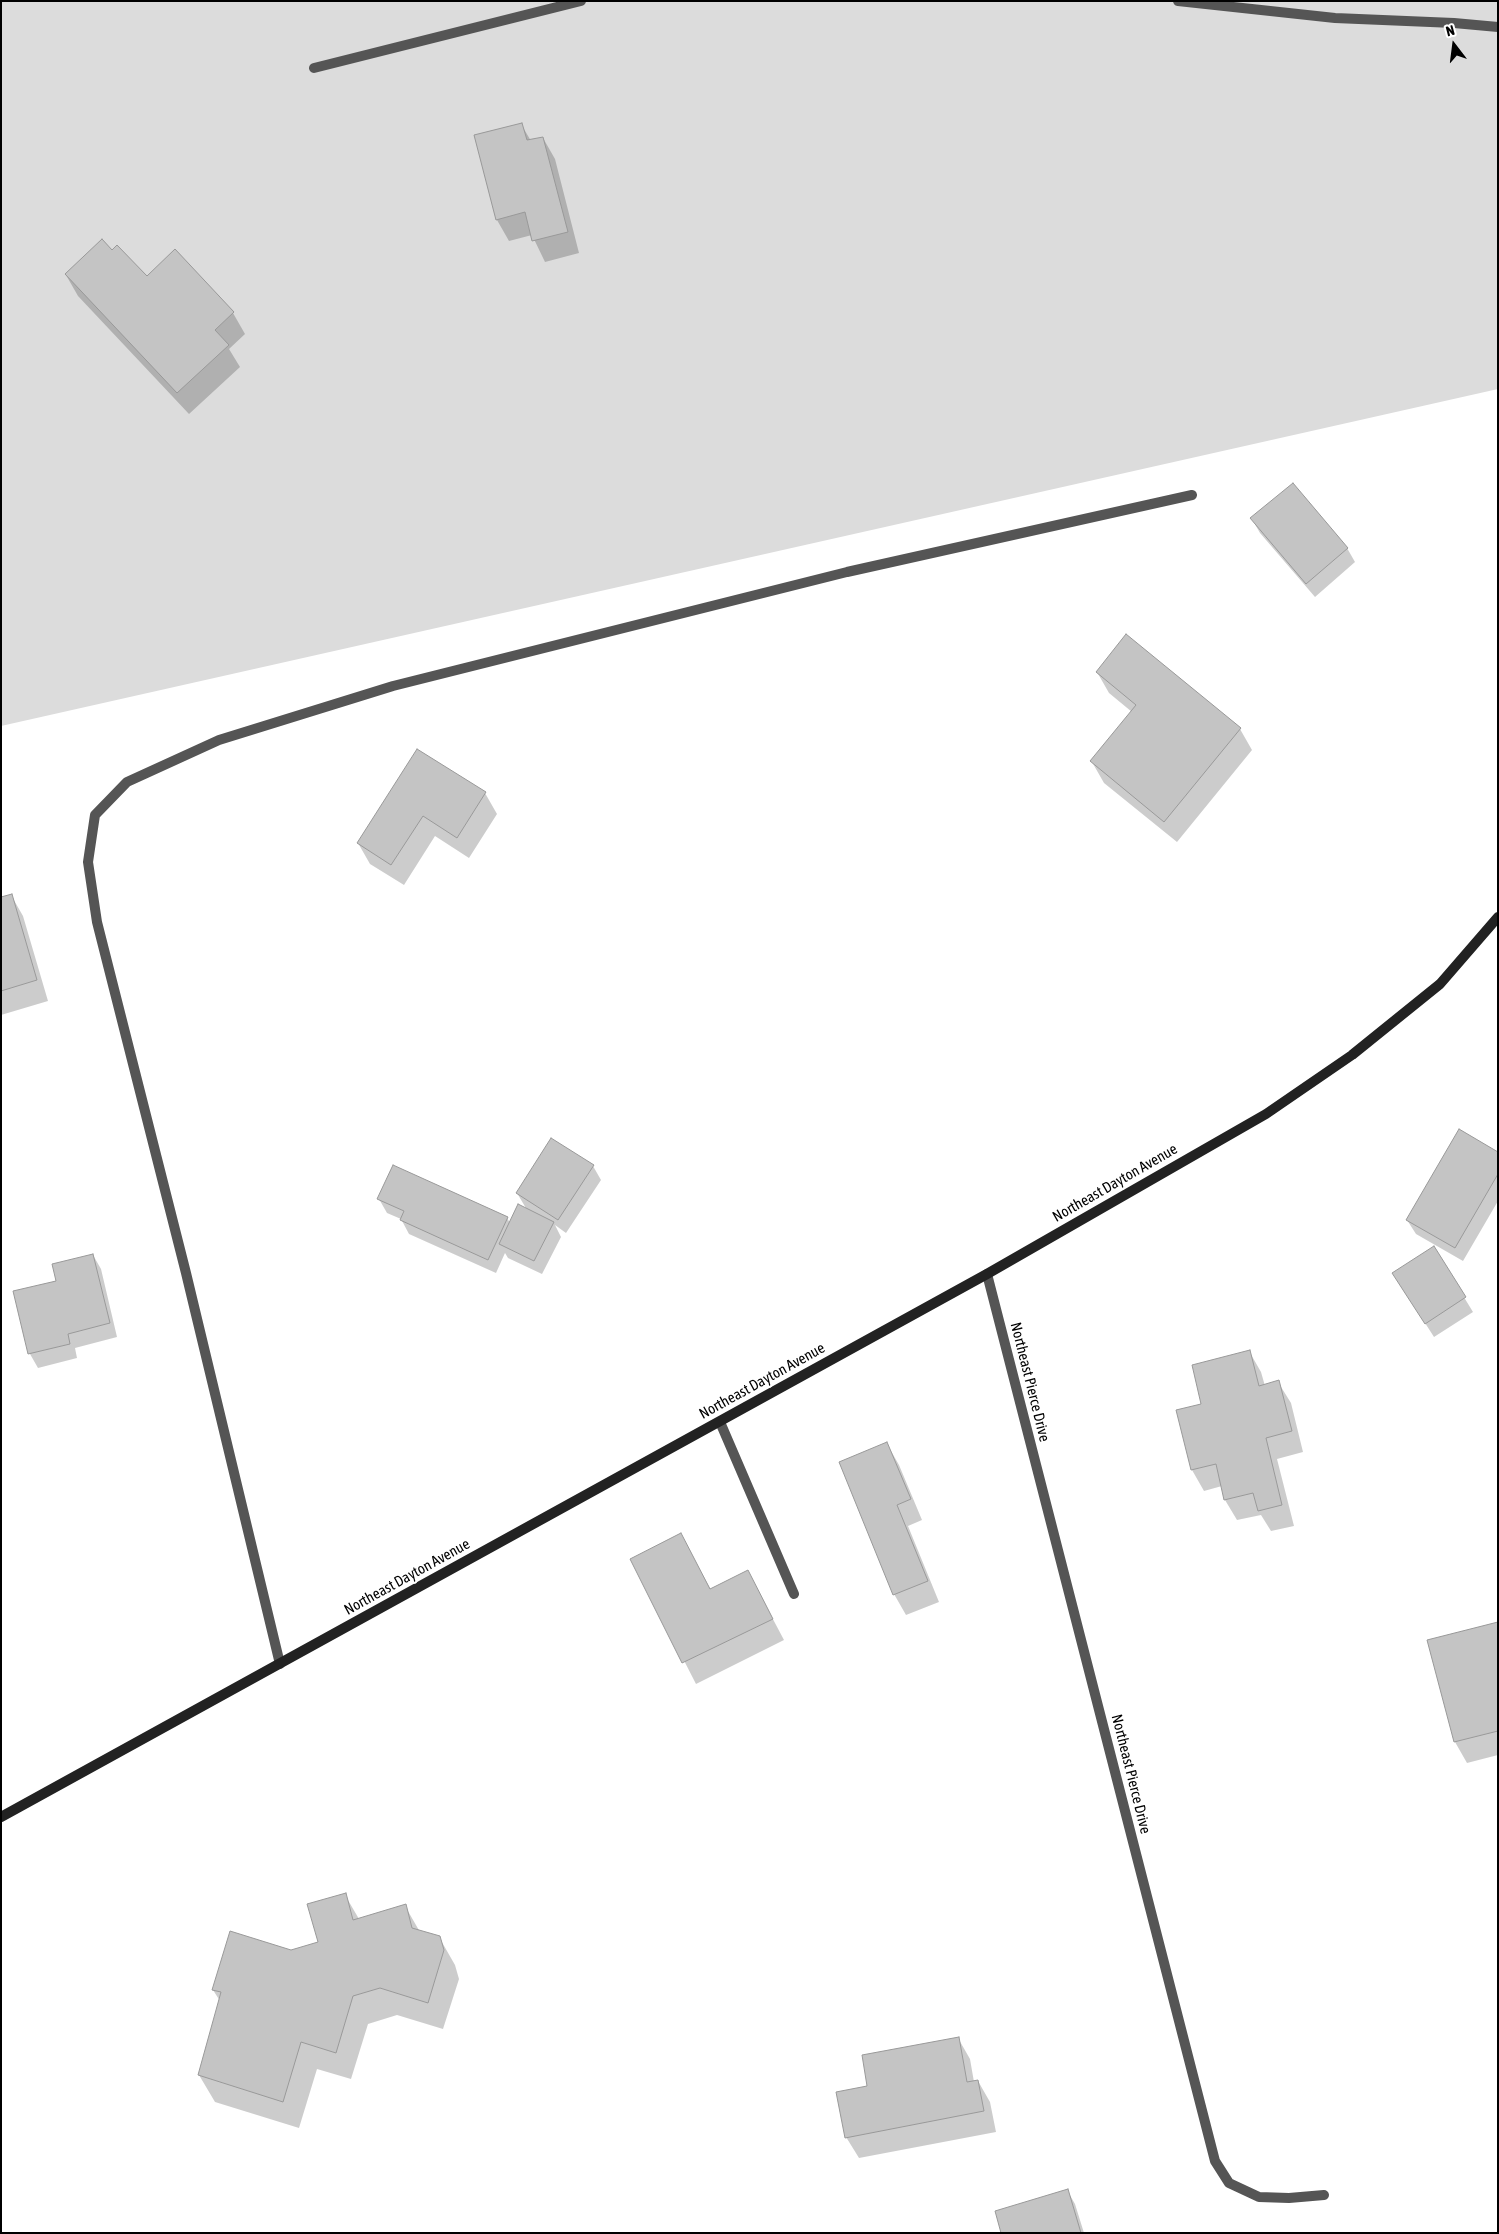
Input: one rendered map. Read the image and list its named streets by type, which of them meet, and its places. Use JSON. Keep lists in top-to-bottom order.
{
  "streets": {
    "street": ["Northeast Dayton Avenue", "Northeast Pierce Drive"]
  },
  "crossings": [
    ["Northeast Dayton Avenue", "Northeast Pierce Drive"]
  ],
  "north": "top"
}
